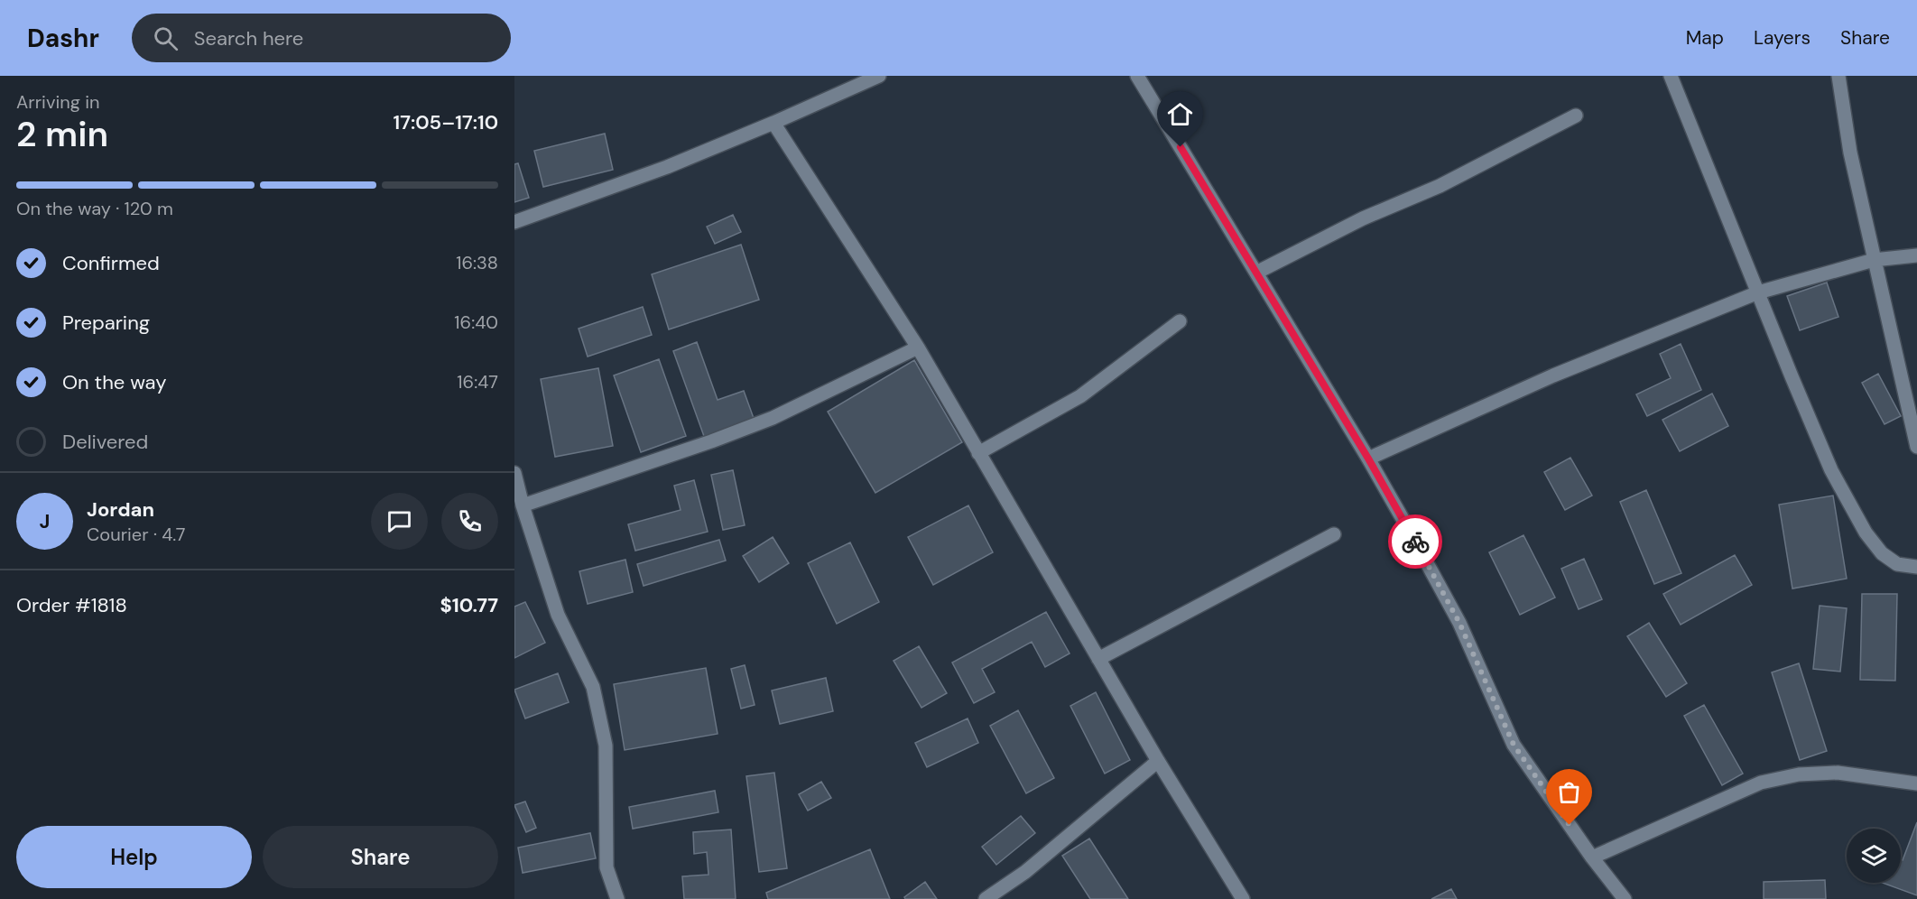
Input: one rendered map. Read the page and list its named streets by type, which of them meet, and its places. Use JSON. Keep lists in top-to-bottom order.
{
  "page": {
    "header": "Dashr",
    "search": "Search here",
    "nav": ["Map", "Layers", "Share"],
    "heading": ["2 min", "Arriving in", "17:05–17:10"],
    "panel": [
      "Jordan",
      "Courier · 4.7",
      "Order #1818",
      "$10.77"
    ],
    "bar": "On the way · 120 m",
    "list": [
      ["Confirmed", "16:38"],
      ["Preparing", "16:40"],
      ["On the way", "16:47"],
      "Delivered"
    ],
    "round": "J",
    "buttons": ["Help", "Share"]
  }
}
